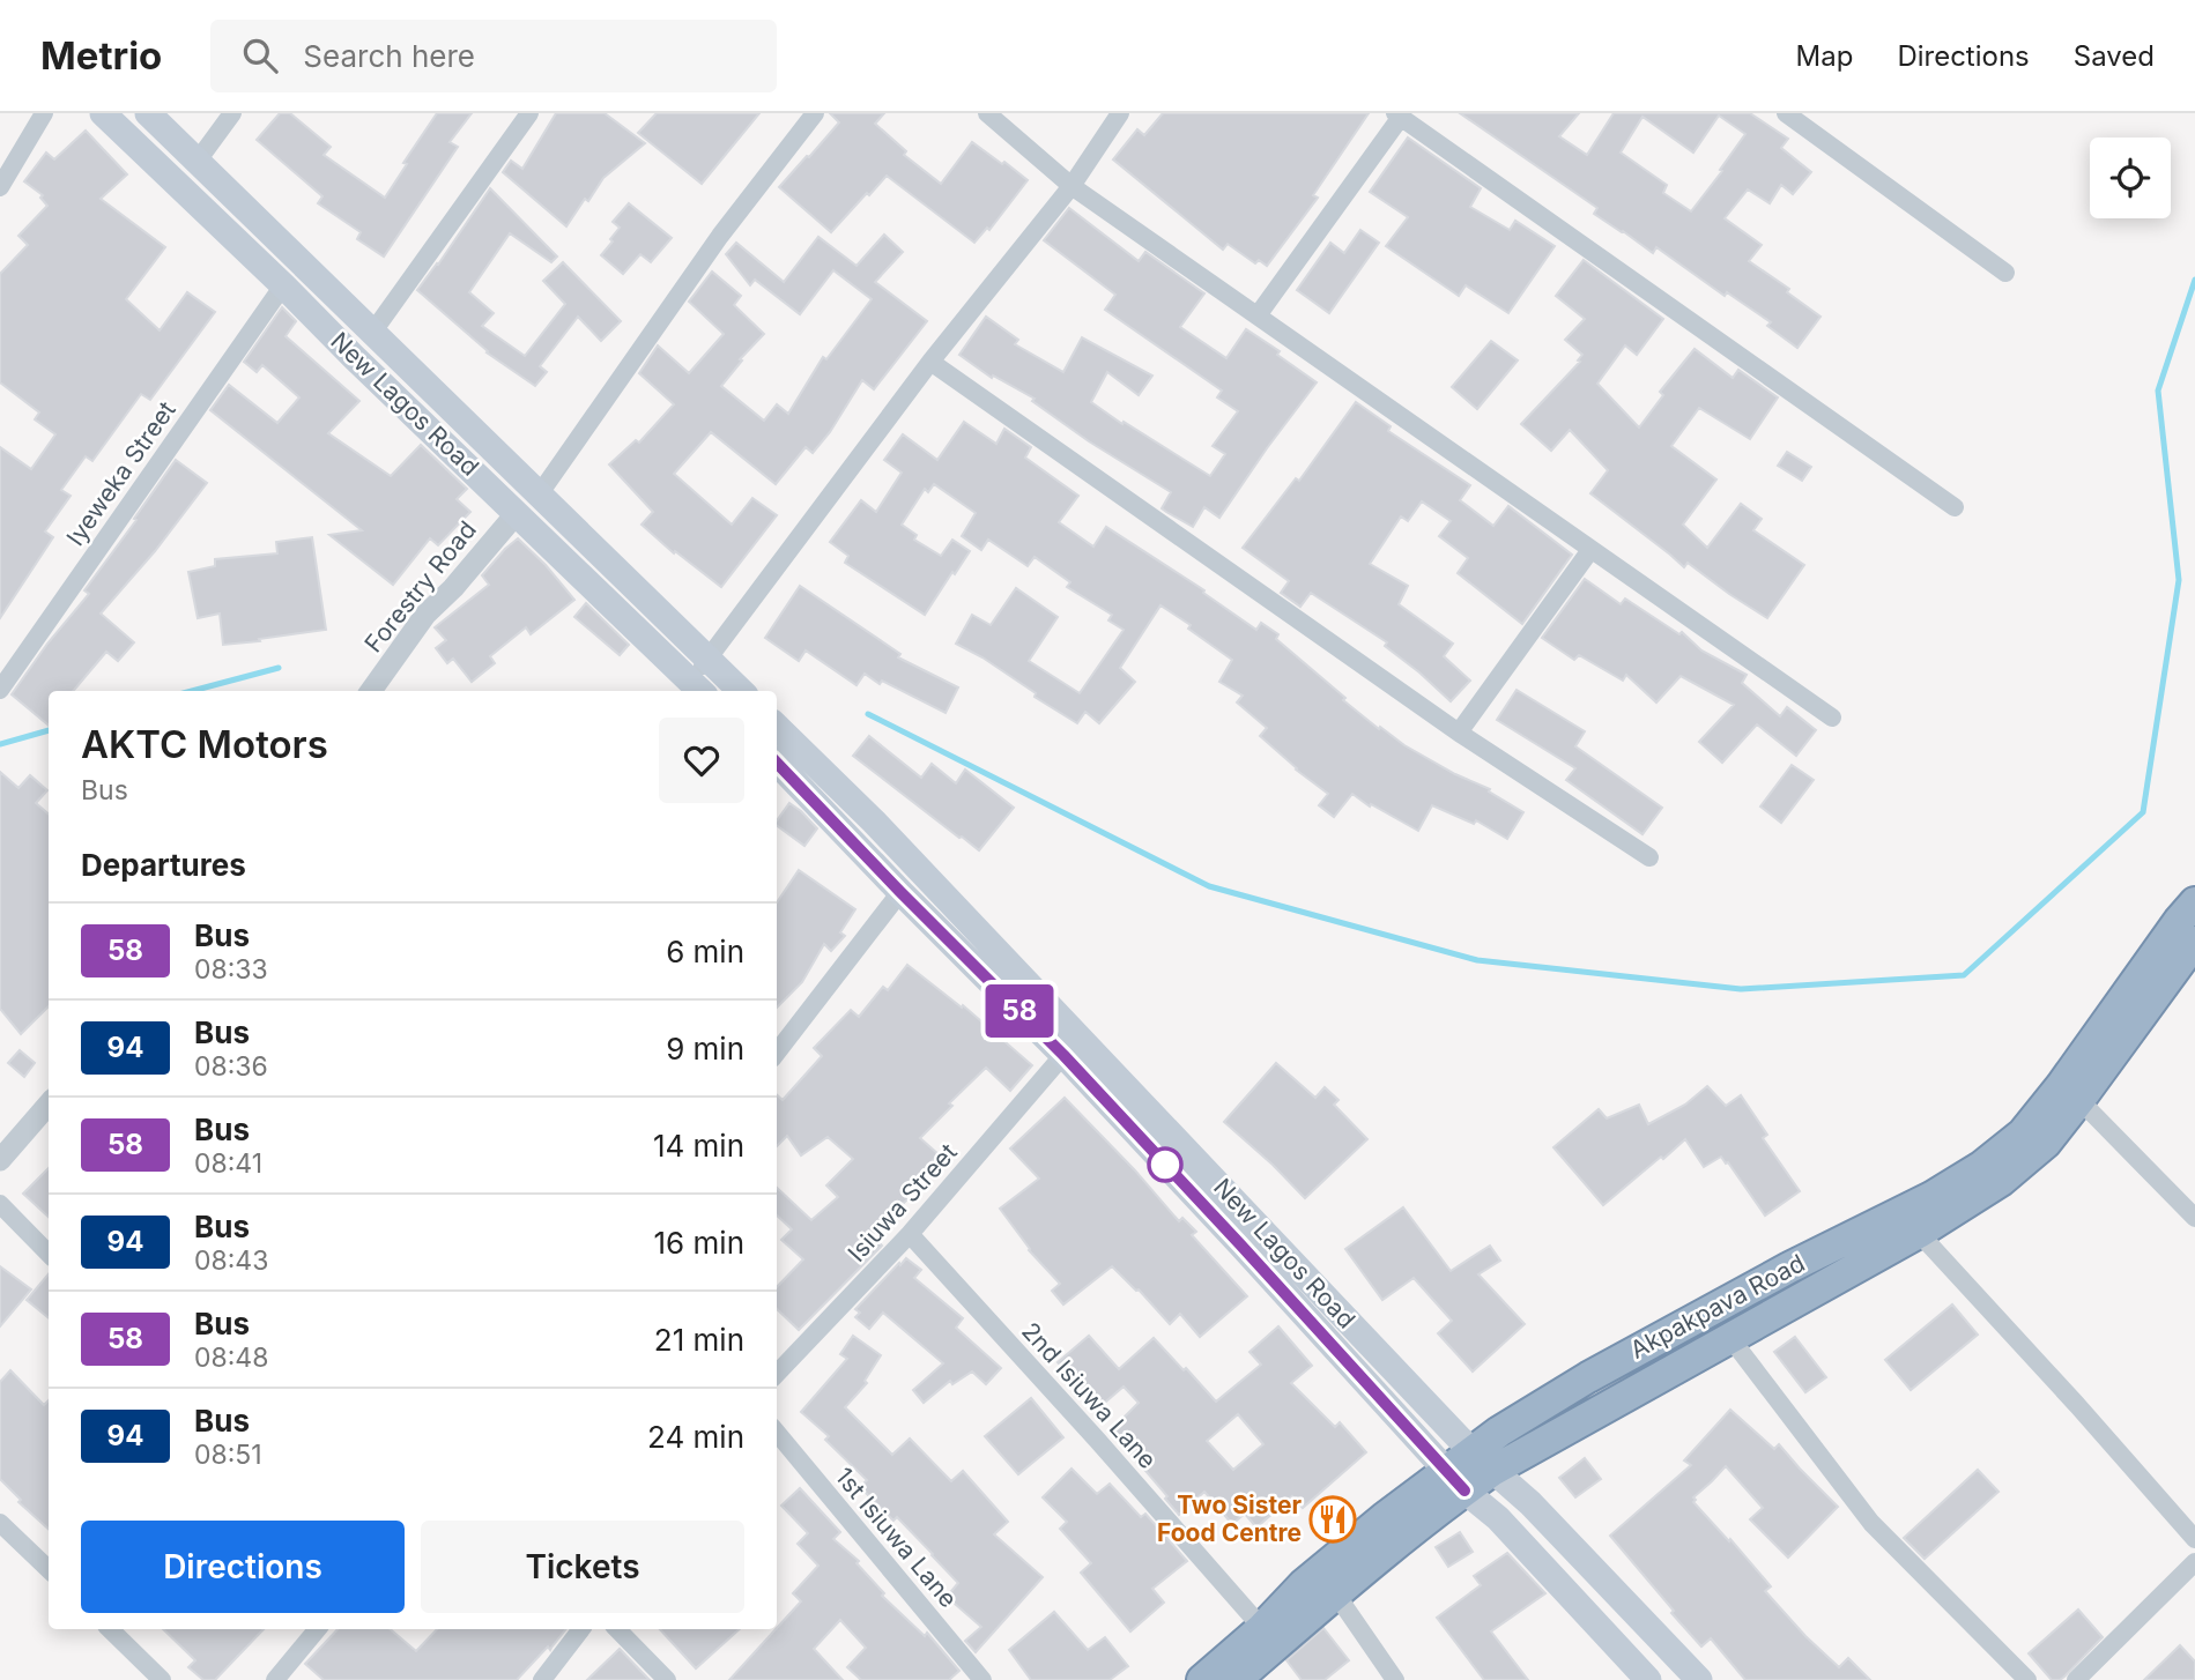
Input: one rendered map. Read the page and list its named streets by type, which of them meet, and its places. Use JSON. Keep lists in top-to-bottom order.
{
  "streets": {
    "highway": ["Akpakpava Road"],
    "main road": ["New Lagos Road"],
    "street": [
      "Iyeweka Street",
      "Forestry Road",
      "Isiuwa Street",
      "2nd Isiuwa Lane",
      "1st Isiuwa Lane"
    ]
  },
  "crossings": [
    ["New Lagos Road", "Iyeweka Street"],
    ["New Lagos Road", "Forestry Road"],
    ["New Lagos Road", "Isiuwa Street"],
    ["New Lagos Road", "Akpakpava Road"],
    ["Isiuwa Street", "2nd Isiuwa Lane"],
    ["Akpakpava Road", "2nd Isiuwa Lane"]
  ],
  "places": {
    "restaurant": ["Two Sister Food Centre"]
  },
  "lines": ["bus line 58"],
  "page": {
    "header": "Metrio",
    "search": "Search here",
    "nav": ["Map", "Directions", "Saved"],
    "on_map": "58",
    "heading": [
      ["AKTC Motors", "Bus"],
      "Departures"
    ],
    "list": [
      {
        "mark": "58",
        "name": "Bus",
        "note": "08:33",
        "value": "6 min"
      },
      {
        "mark": "94",
        "name": "Bus",
        "note": "08:36",
        "value": "9 min"
      },
      {
        "mark": "58",
        "name": "Bus",
        "note": "08:41",
        "value": "14 min"
      },
      {
        "mark": "94",
        "name": "Bus",
        "note": "08:43",
        "value": "16 min"
      },
      {
        "mark": "58",
        "name": "Bus",
        "note": "08:48",
        "value": "21 min"
      },
      {
        "mark": "94",
        "name": "Bus",
        "note": "08:51",
        "value": "24 min"
      }
    ],
    "buttons": ["Directions", "Tickets"]
  }
}
